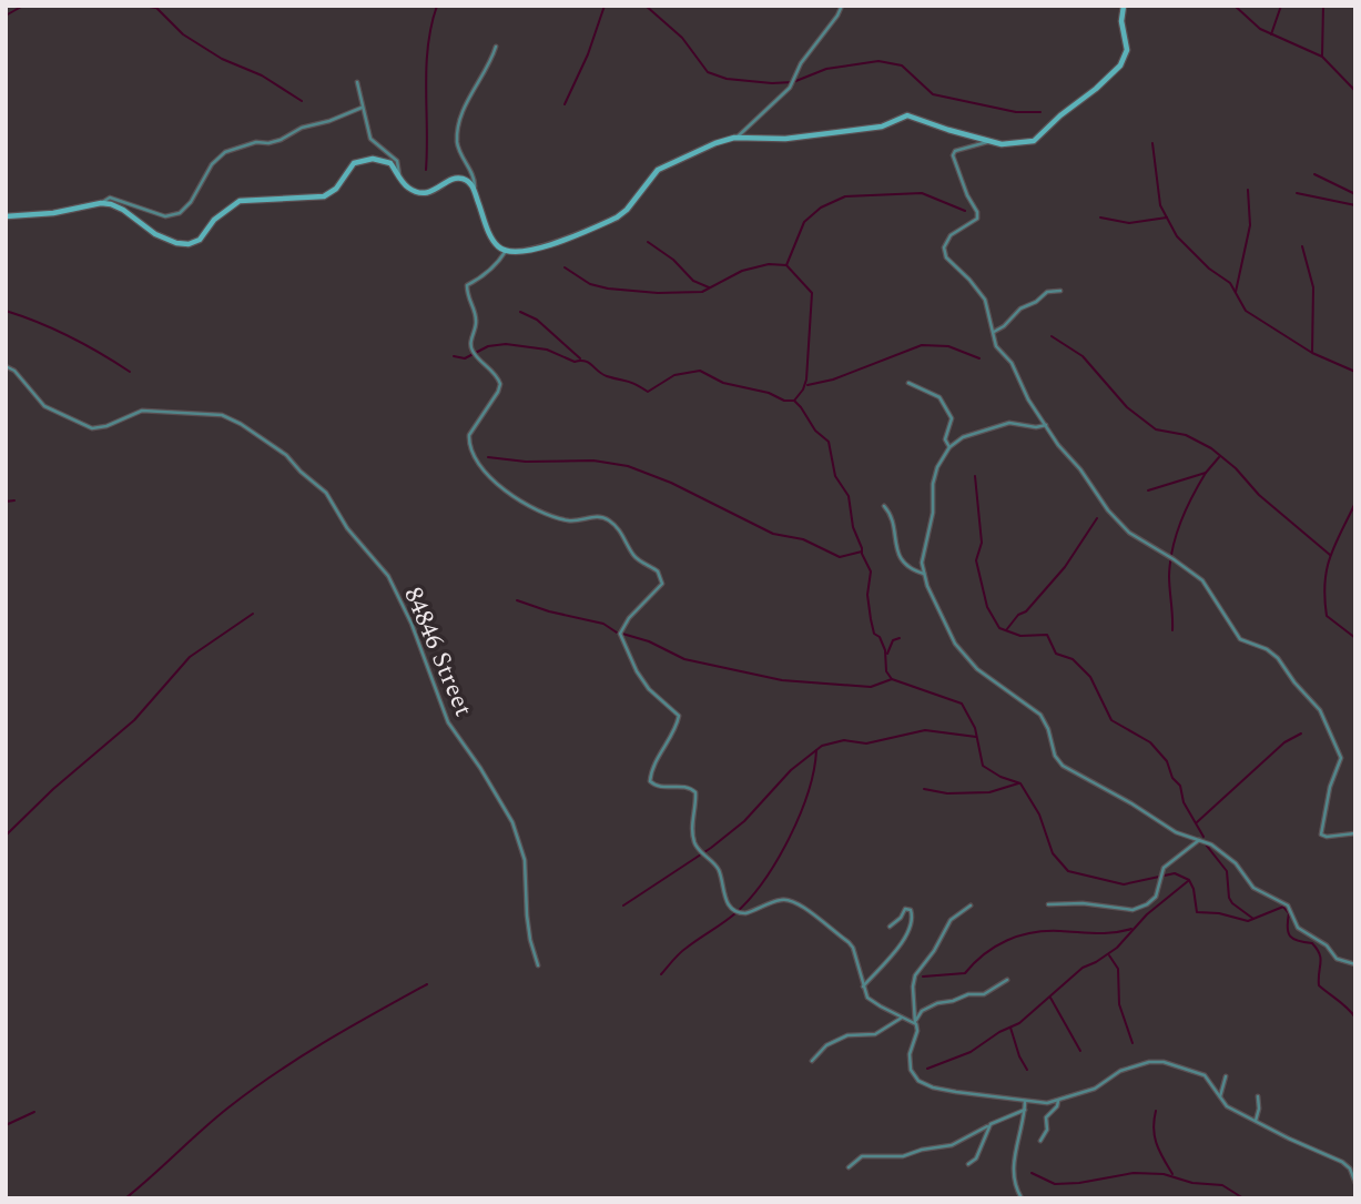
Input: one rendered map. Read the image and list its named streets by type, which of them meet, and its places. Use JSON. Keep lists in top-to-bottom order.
{
  "streets": {
    "street": ["84846 Street"]
  }
}
